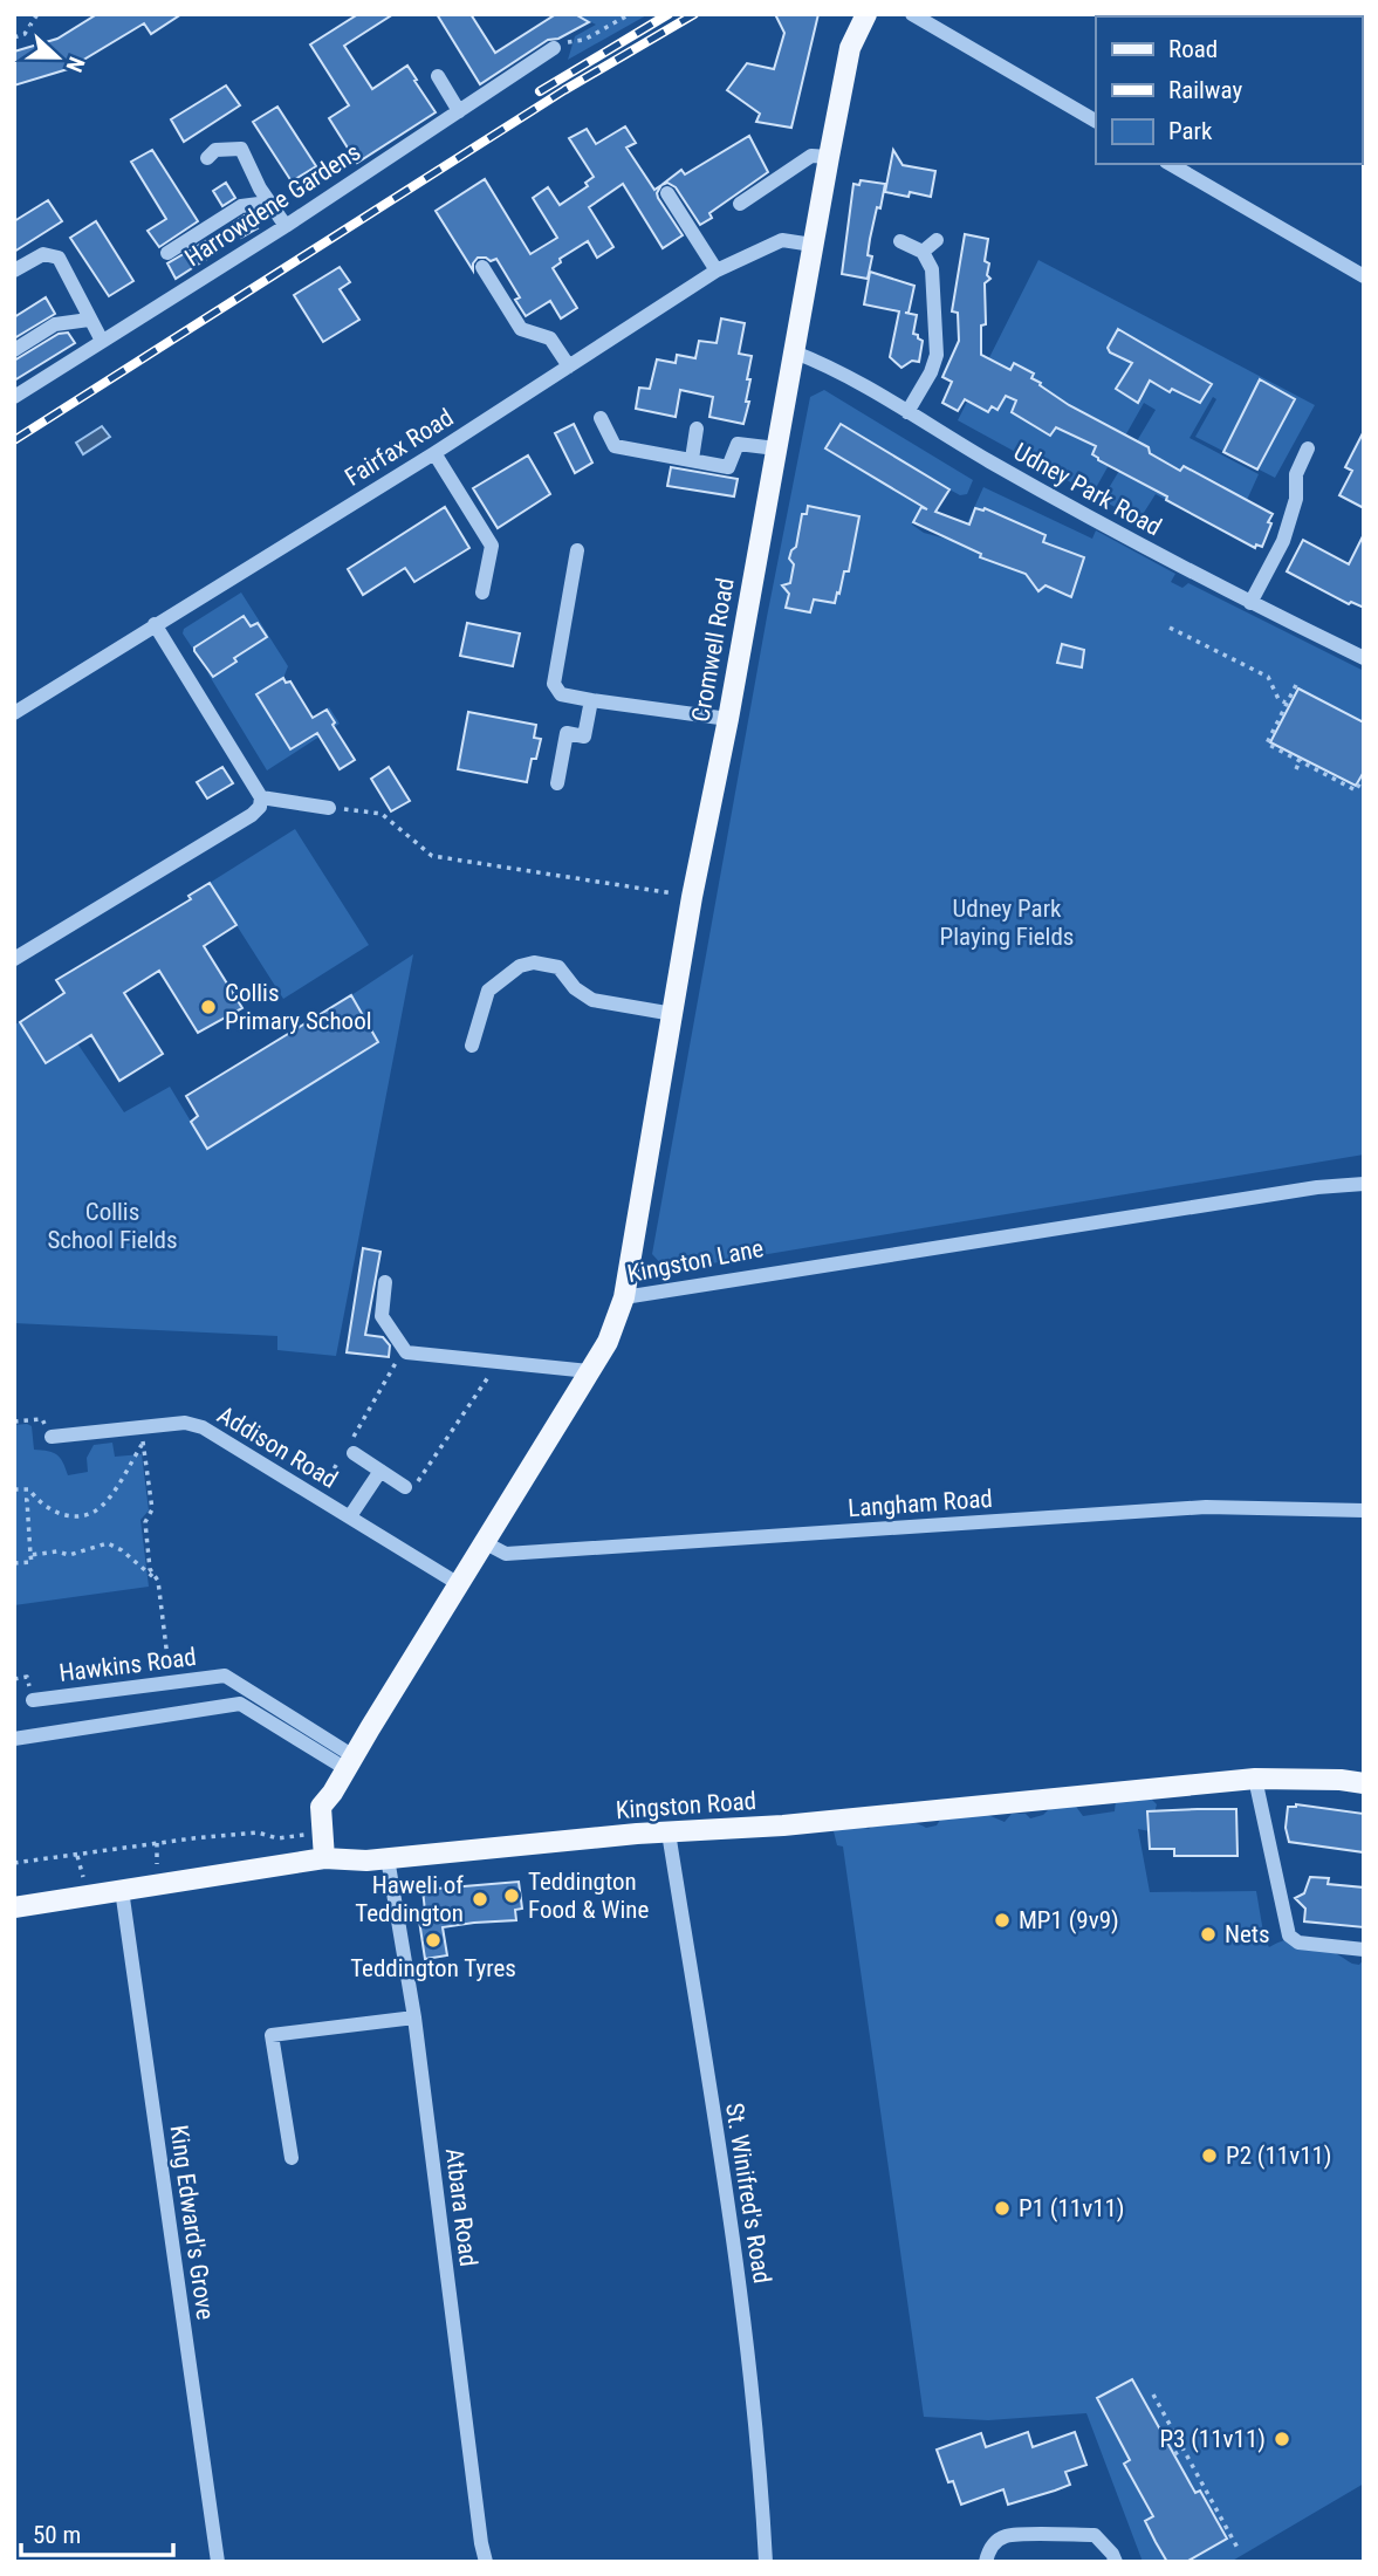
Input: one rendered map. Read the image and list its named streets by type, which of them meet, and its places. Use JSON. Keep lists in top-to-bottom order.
{
  "streets": {
    "main road": ["Cromwell Road", "Kingston Lane", "Kingston Road"],
    "street": [
      "Harrowdene Gardens",
      "Fairfax Road",
      "Udney Park Road",
      "Addison Road",
      "Langham Road",
      "Hawkins Road",
      "St. Winifred's Road",
      "Atbara Road",
      "King Edward's Grove"
    ]
  },
  "crossings": [
    ["Fairfax Road", "Cromwell Road"],
    ["Udney Park Road", "Cromwell Road"],
    ["Cromwell Road", "Kingston Lane"],
    ["Kingston Lane", "Addison Road"],
    ["Kingston Lane", "Langham Road"],
    ["Kingston Lane", "Hawkins Road"],
    ["Kingston Lane", "Kingston Road"],
    ["Kingston Road", "St. Winifred's Road"],
    ["Kingston Road", "Atbara Road"],
    ["Kingston Road", "King Edward's Grove"]
  ],
  "parks": ["Udney Park Playing Fields", "Collis School Fields"],
  "places": [
    "Collis Primary School",
    "Teddington Food & Wine",
    "Haweli of Teddington",
    "MP1 (9v9)",
    "Nets",
    "Teddington Tyres",
    "P2 (11v11)",
    "P1 (11v11)",
    "P3 (11v11)"
  ],
  "legend": ["Road", "Railway", "Park"],
  "scale_bar": "50 m",
  "north": "right"
}
